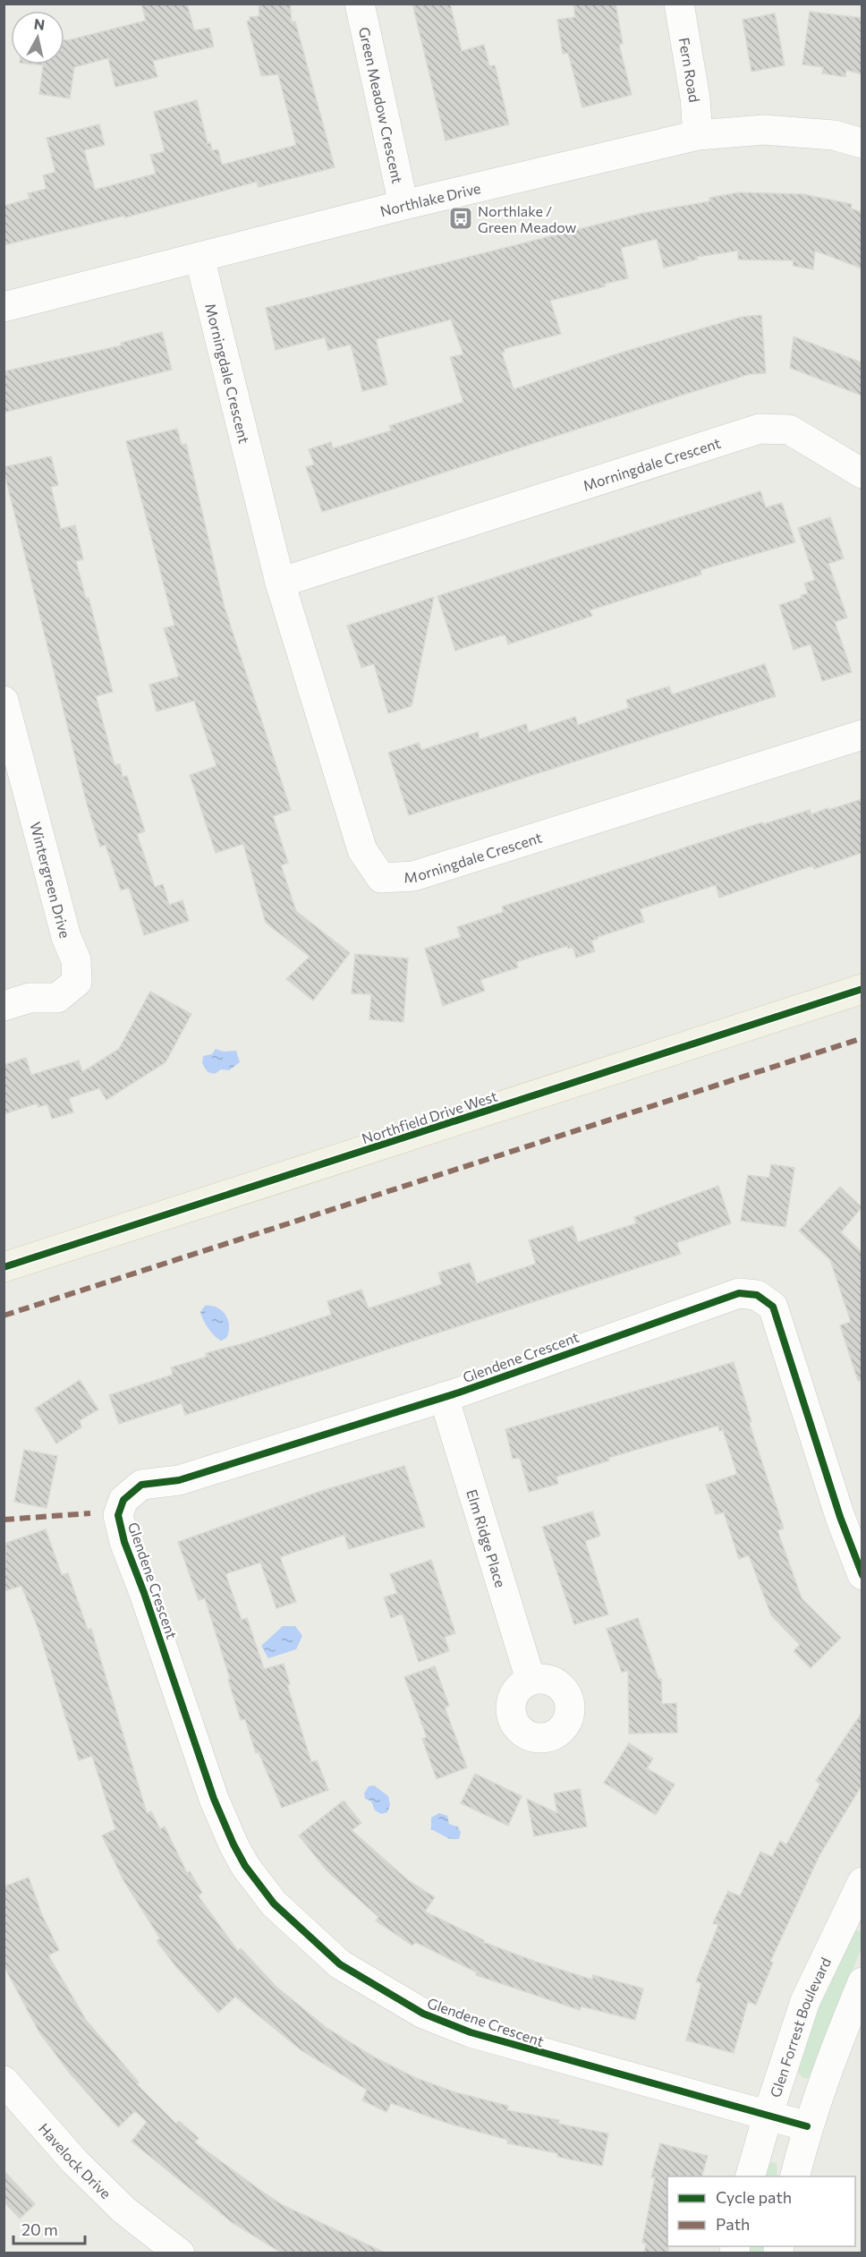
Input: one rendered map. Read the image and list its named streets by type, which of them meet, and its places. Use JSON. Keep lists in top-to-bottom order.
{
  "streets": {
    "main road": ["Northfield Drive West"],
    "street": [
      "Fern Road",
      "Green Meadow Crescent",
      "Northlake Drive",
      "Morningdale Crescent",
      "Wintergreen Drive",
      "Glendene Crescent",
      "Elm Ridge Place",
      "Glen Forrest Boulevard",
      "Havelock Drive"
    ]
  },
  "crossings": [
    ["Fern Road", "Northlake Drive"],
    ["Green Meadow Crescent", "Northlake Drive"],
    ["Northlake Drive", "Morningdale Crescent"],
    ["Glendene Crescent", "Elm Ridge Place"],
    ["Glendene Crescent", "Glen Forrest Boulevard"]
  ],
  "places": {
    "bus stop": ["Northlake / Green Meadow"]
  },
  "legend": ["Cycle path", "Path"],
  "scale_bar": "20 m",
  "north": "top"
}
